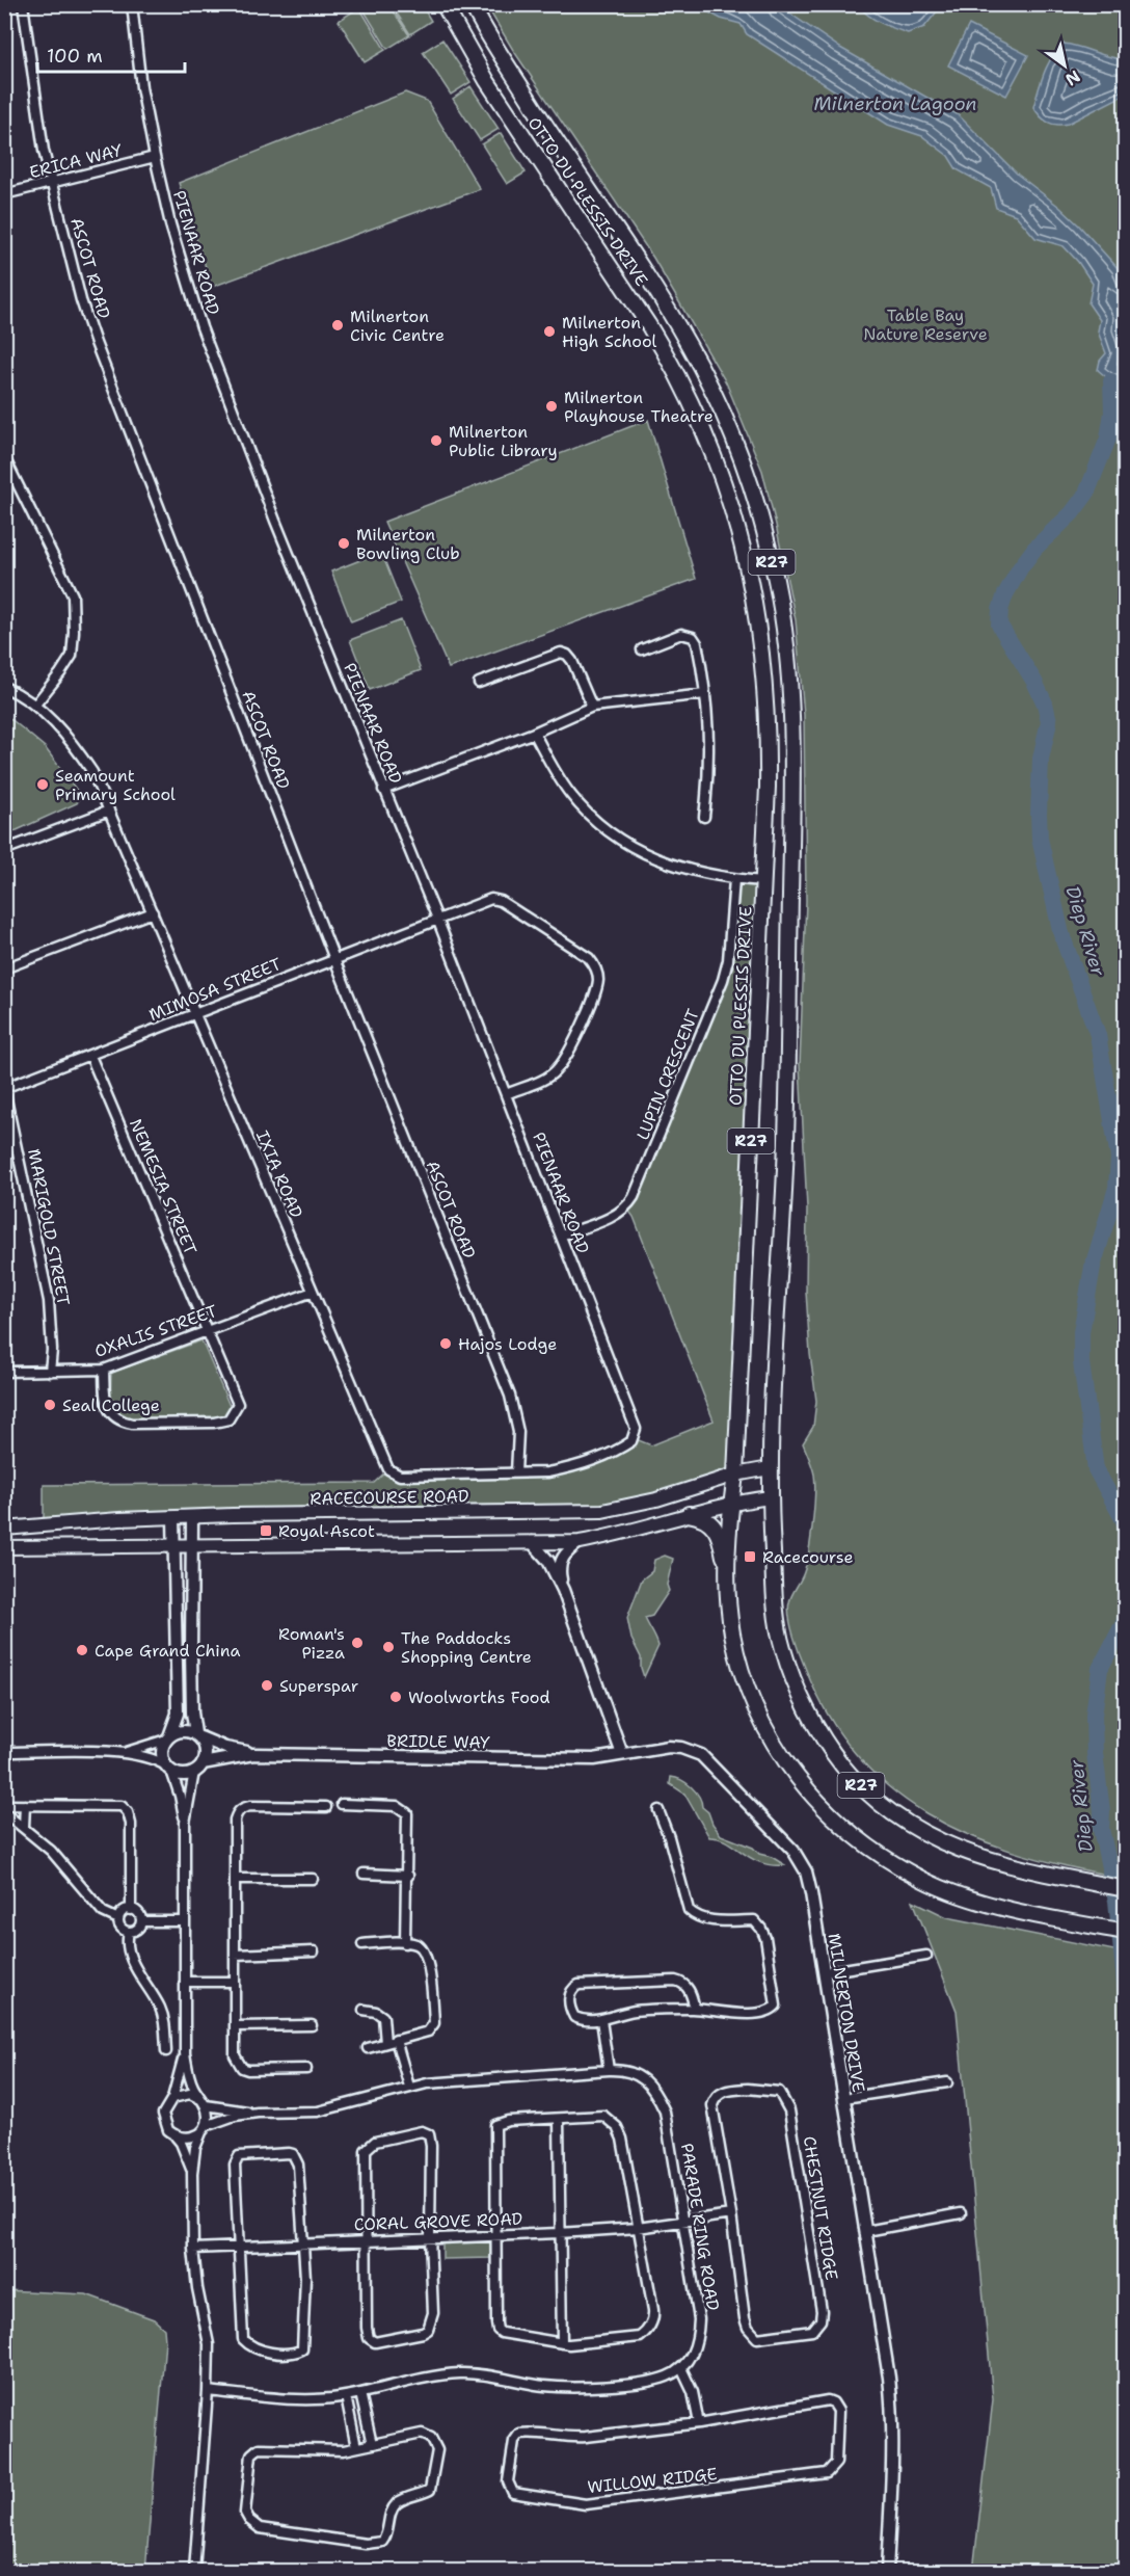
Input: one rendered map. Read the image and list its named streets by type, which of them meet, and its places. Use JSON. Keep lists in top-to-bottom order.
{
  "streets": {
    "main road": ["OTTO DU PLESSIS DRIVE", "R27", "RACECOURSE ROAD"],
    "street": [
      "ERICA WAY",
      "PIENAAR ROAD",
      "ASCOT ROAD",
      "MIMOSA STREET",
      "LUPIN CRESCENT",
      "IXIA ROAD",
      "NEMESIA STREET",
      "MARIGOLD STREET",
      "OXALIS STREET",
      "BRIDLE WAY",
      "MILNERTON DRIVE",
      "CHESTNUT RIDGE",
      "CORAL GROVE ROAD",
      "PARADE RING ROAD",
      "WILLOW RIDGE"
    ]
  },
  "crossings": [
    ["ERICA WAY", "PIENAAR ROAD"],
    ["ERICA WAY", "ASCOT ROAD"],
    ["OTTO DU PLESSIS DRIVE", "RACECOURSE ROAD"],
    ["PIENAAR ROAD", "MIMOSA STREET"],
    ["PIENAAR ROAD", "LUPIN CRESCENT"],
    ["PIENAAR ROAD", "IXIA ROAD"],
    ["ASCOT ROAD", "MIMOSA STREET"],
    ["ASCOT ROAD", "IXIA ROAD"],
    ["MIMOSA STREET", "IXIA ROAD"],
    ["MIMOSA STREET", "NEMESIA STREET"],
    ["MIMOSA STREET", "MARIGOLD STREET"],
    ["IXIA ROAD", "OXALIS STREET"],
    ["NEMESIA STREET", "OXALIS STREET"],
    ["MARIGOLD STREET", "OXALIS STREET"],
    ["BRIDLE WAY", "MILNERTON DRIVE"],
    ["CORAL GROVE ROAD", "PARADE RING ROAD"]
  ],
  "water": ["Milnerton Lagoon", "Diep River"],
  "parks": ["Table Bay Nature Reserve"],
  "places": {
    "other": [
      "Milnerton Civic Centre",
      "Milnerton High School",
      "Milnerton Playhouse Theatre",
      "Milnerton Public Library",
      "Milnerton Bowling Club",
      "Seamount Primary School",
      "Hajos Lodge",
      "Seal College",
      "Roman's Pizza",
      "The Paddocks Shopping Centre",
      "Cape Grand China",
      "Superspar",
      "Woolworths Food"
    ],
    "transit": ["Royal Ascot", "Racecourse"]
  },
  "scale_bar": "100 m",
  "north": "bottom right"
}
